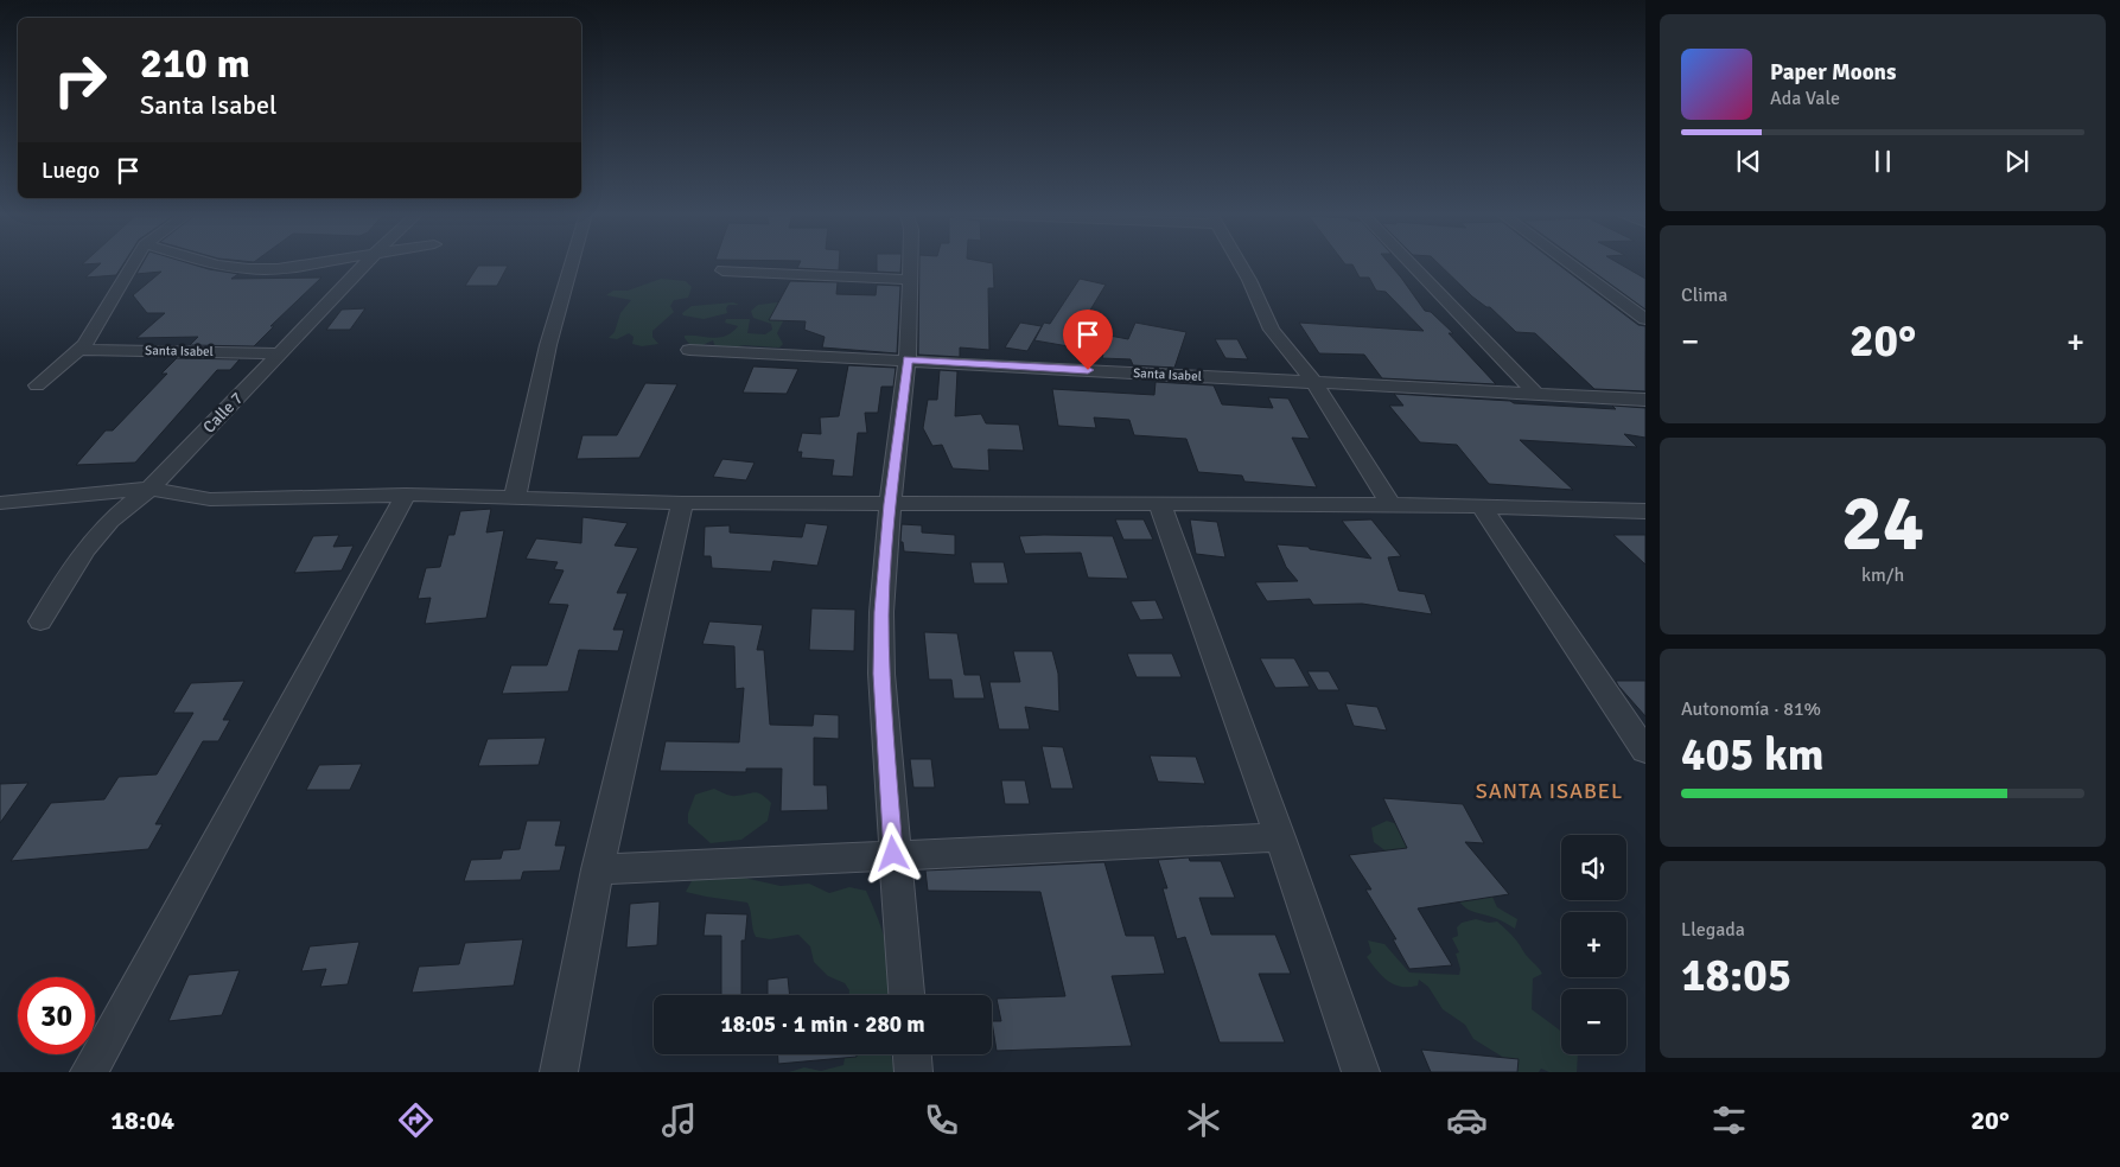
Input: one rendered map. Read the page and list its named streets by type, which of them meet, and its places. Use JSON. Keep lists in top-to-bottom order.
{
  "streets": {
    "street": ["Santa Isabel", "Calle 7"]
  },
  "crossings": [
    ["Santa Isabel", "Calle 7"]
  ],
  "districts": ["SANTA ISABEL"],
  "page": {
    "turn": ["210 m", "Santa Isabel"],
    "song": ["Paper Moons", "Ada Vale"],
    "then": "Luego",
    "tile": [
      "Clima",
      ["24", "km/h"],
      ["Autonomía · 81%", "405 km"],
      ["Llegada", "18:05"]
    ],
    "heat": ["−", "20°", "+"],
    "map_buttons": ["+", "−"],
    "limit": "30",
    "trip": "18:05 · 1 min · 280 m",
    "tabs": ["18:04", "20°"]
  }
}
